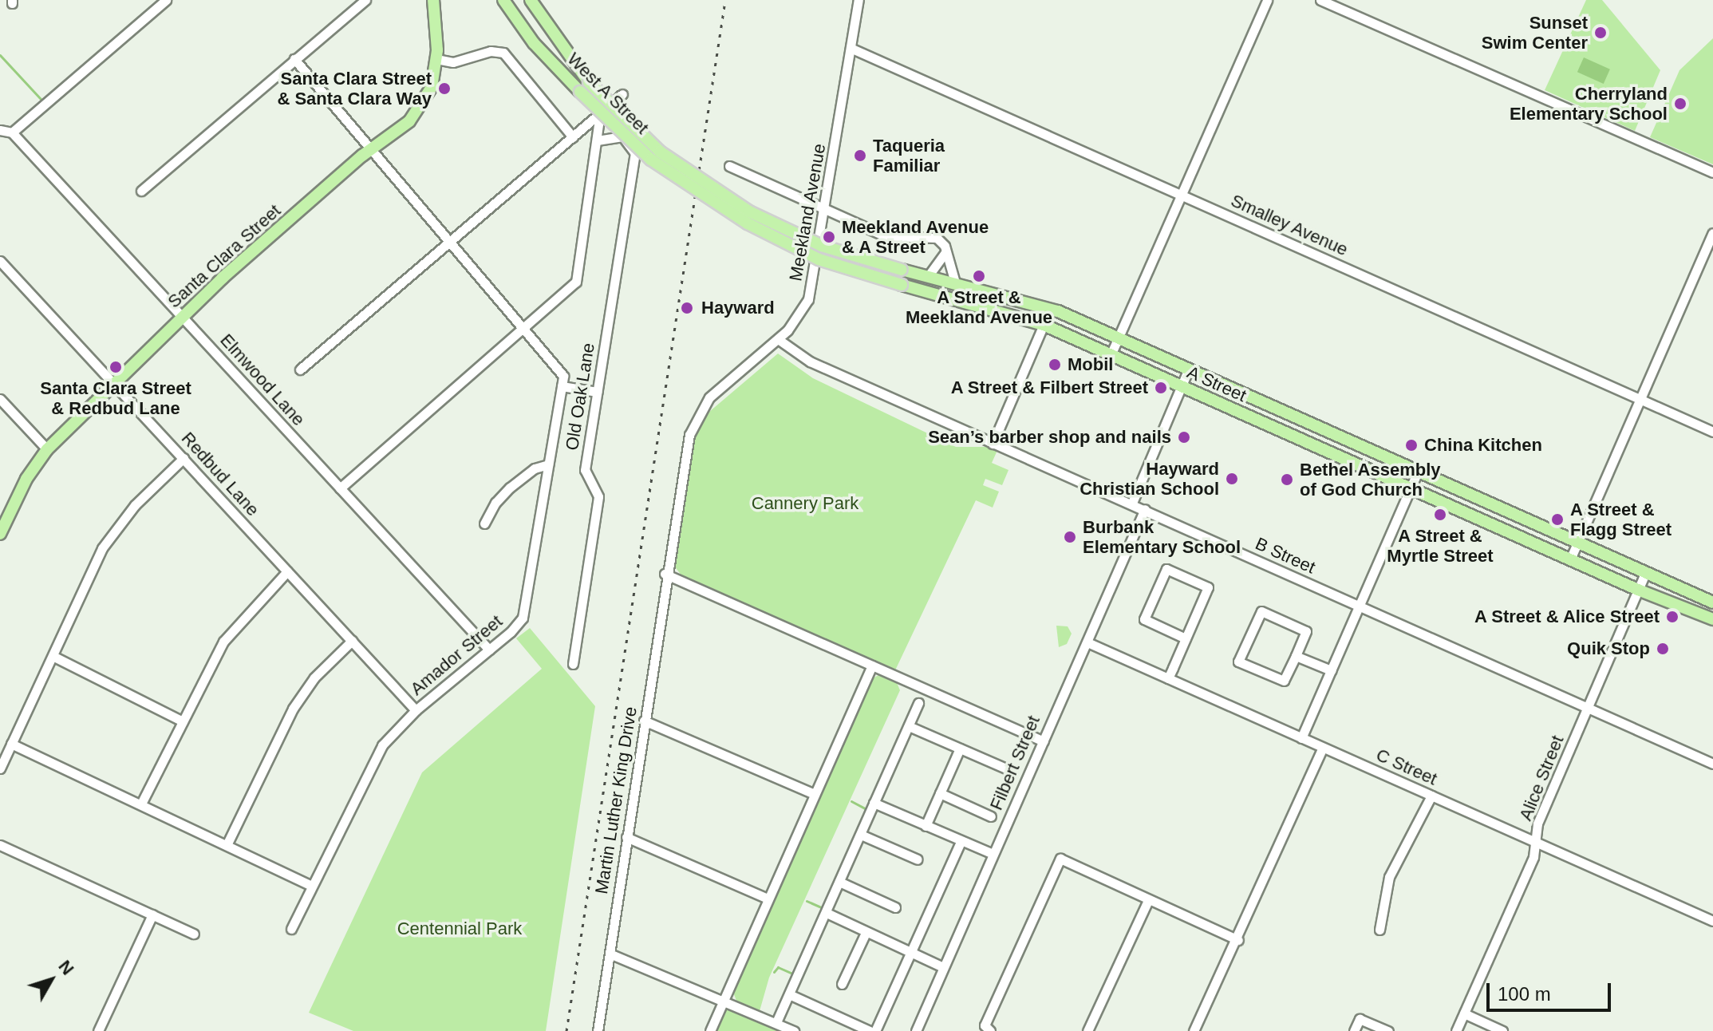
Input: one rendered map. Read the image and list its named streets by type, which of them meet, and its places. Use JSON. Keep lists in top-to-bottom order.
{
  "streets": {
    "main road": ["West A Street", "Santa Clara Street", "A Street"],
    "street": [
      "Meekland Avenue",
      "Smalley Avenue",
      "Elmwood Lane",
      "Old Oak Lane",
      "Redbud Lane",
      "B Street",
      "Amador Street",
      "Filbert Street",
      "C Street",
      "Alice Street",
      "Martin Luther King Drive"
    ]
  },
  "crossings": [
    ["West A Street", "A Street"],
    ["Meekland Avenue", "Smalley Avenue"],
    ["Meekland Avenue", "B Street"],
    ["Meekland Avenue", "Martin Luther King Drive"],
    ["Santa Clara Street", "Elmwood Lane"],
    ["Santa Clara Street", "Redbud Lane"],
    ["Elmwood Lane", "Amador Street"],
    ["A Street", "Alice Street"],
    ["Redbud Lane", "Amador Street"],
    ["B Street", "Filbert Street"],
    ["B Street", "Alice Street"],
    ["Filbert Street", "C Street"],
    ["C Street", "Alice Street"]
  ],
  "parks": ["Cannery Park", "Centennial Park"],
  "places": [
    "Sunset Swim Center",
    "Santa Clara Street & Santa Clara Way",
    "Cherryland Elementary School",
    "Taqueria Familiar",
    "Meekland Avenue & A Street",
    "A Street & Meekland Avenue",
    "Hayward",
    "Mobil",
    "Santa Clara Street & Redbud Lane",
    "A Street & Filbert Street",
    "Sean’s barber shop and nails",
    "China Kitchen",
    "Hayward Christian School",
    "Bethel Assembly of God Church",
    "A Street & Myrtle Street",
    "A Street & Flagg Street",
    "Burbank Elementary School",
    "A Street & Alice Street",
    "Quik Stop"
  ],
  "scale_bar": "100 m",
  "north": "top right"
}
